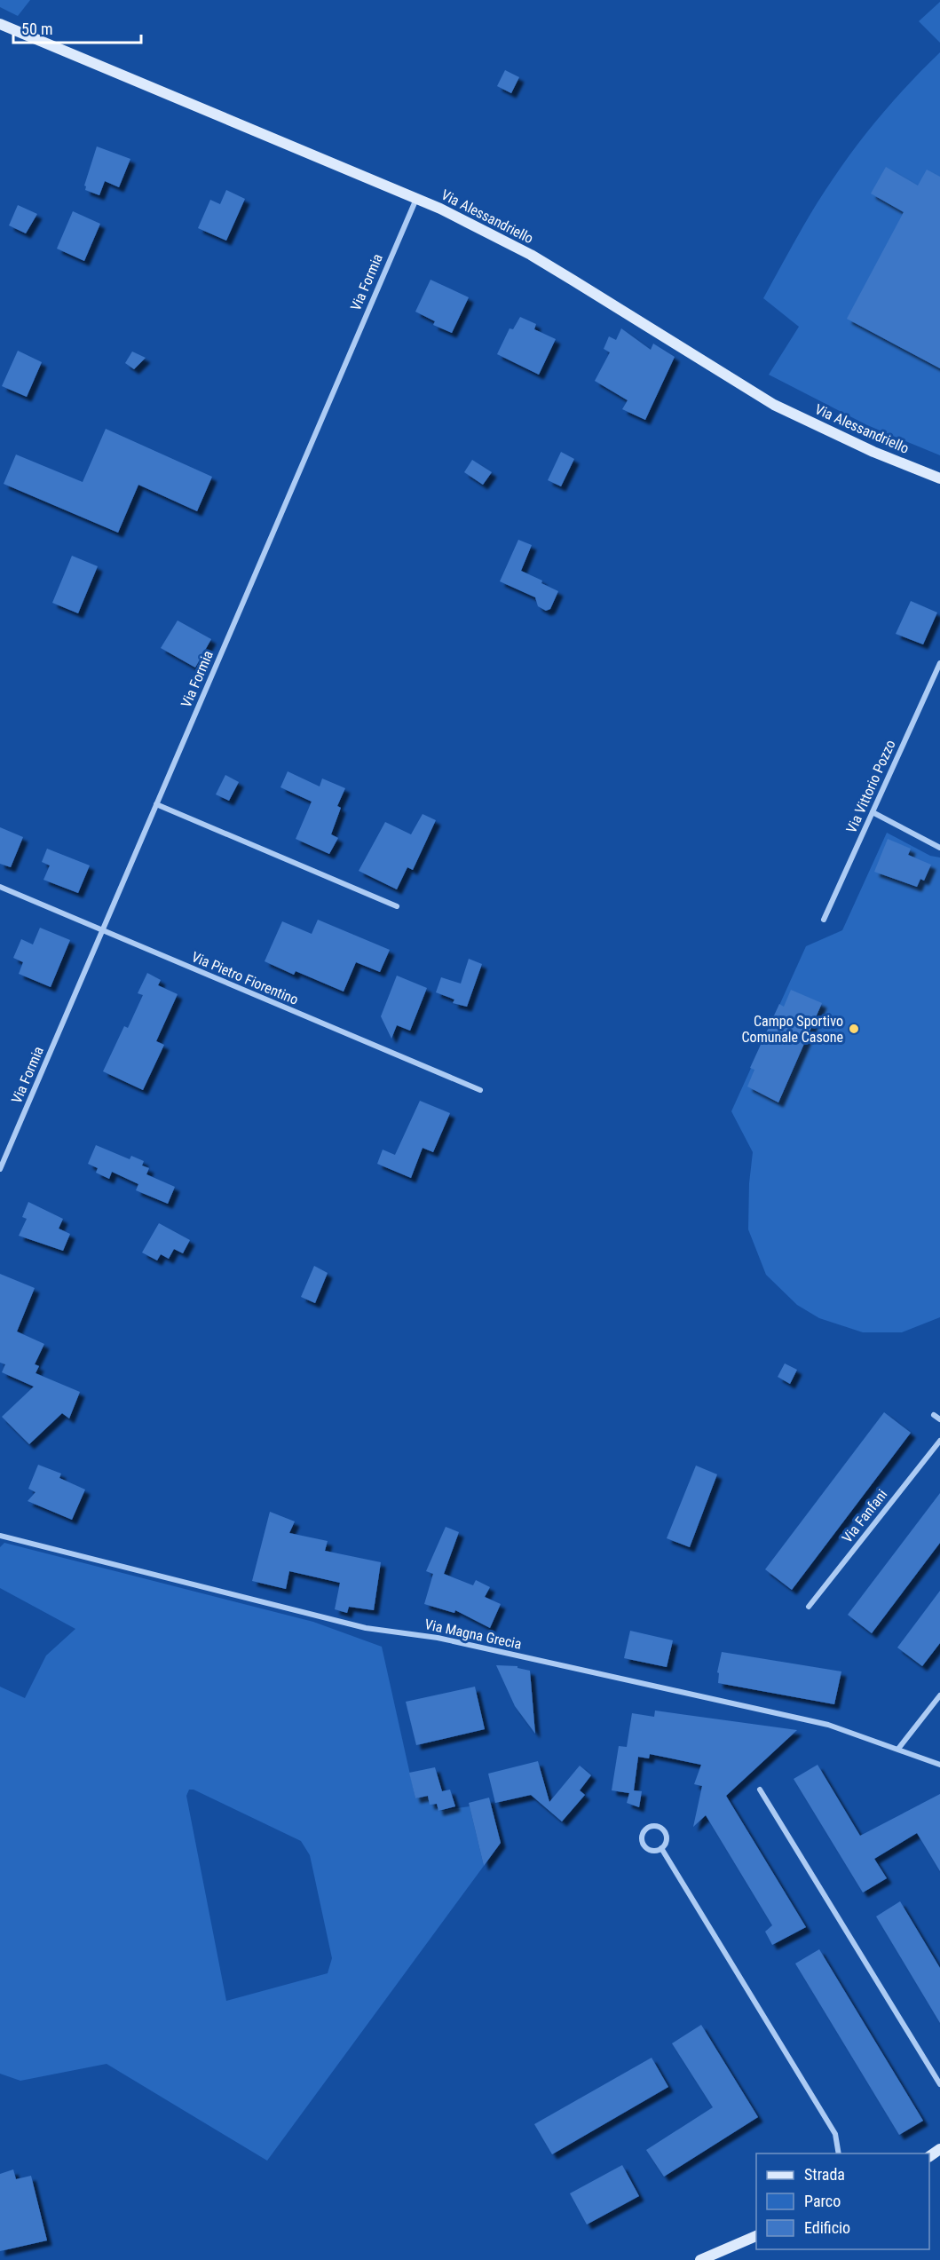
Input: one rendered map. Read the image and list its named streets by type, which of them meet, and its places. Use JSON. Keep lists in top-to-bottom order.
{
  "streets": {
    "street": [
      "Via Alessandriello",
      "Via Formia",
      "Via Vittorio Pozzo",
      "Via Pietro Fiorentino",
      "Via Fanfani",
      "Via Magna Grecia"
    ]
  },
  "crossings": [
    ["Via Alessandriello", "Via Formia"],
    ["Via Formia", "Via Pietro Fiorentino"]
  ],
  "places": ["Campo Sportivo Comunale Casone"],
  "legend": ["Strada", "Parco", "Edificio"],
  "scale_bar": "50 m"
}
